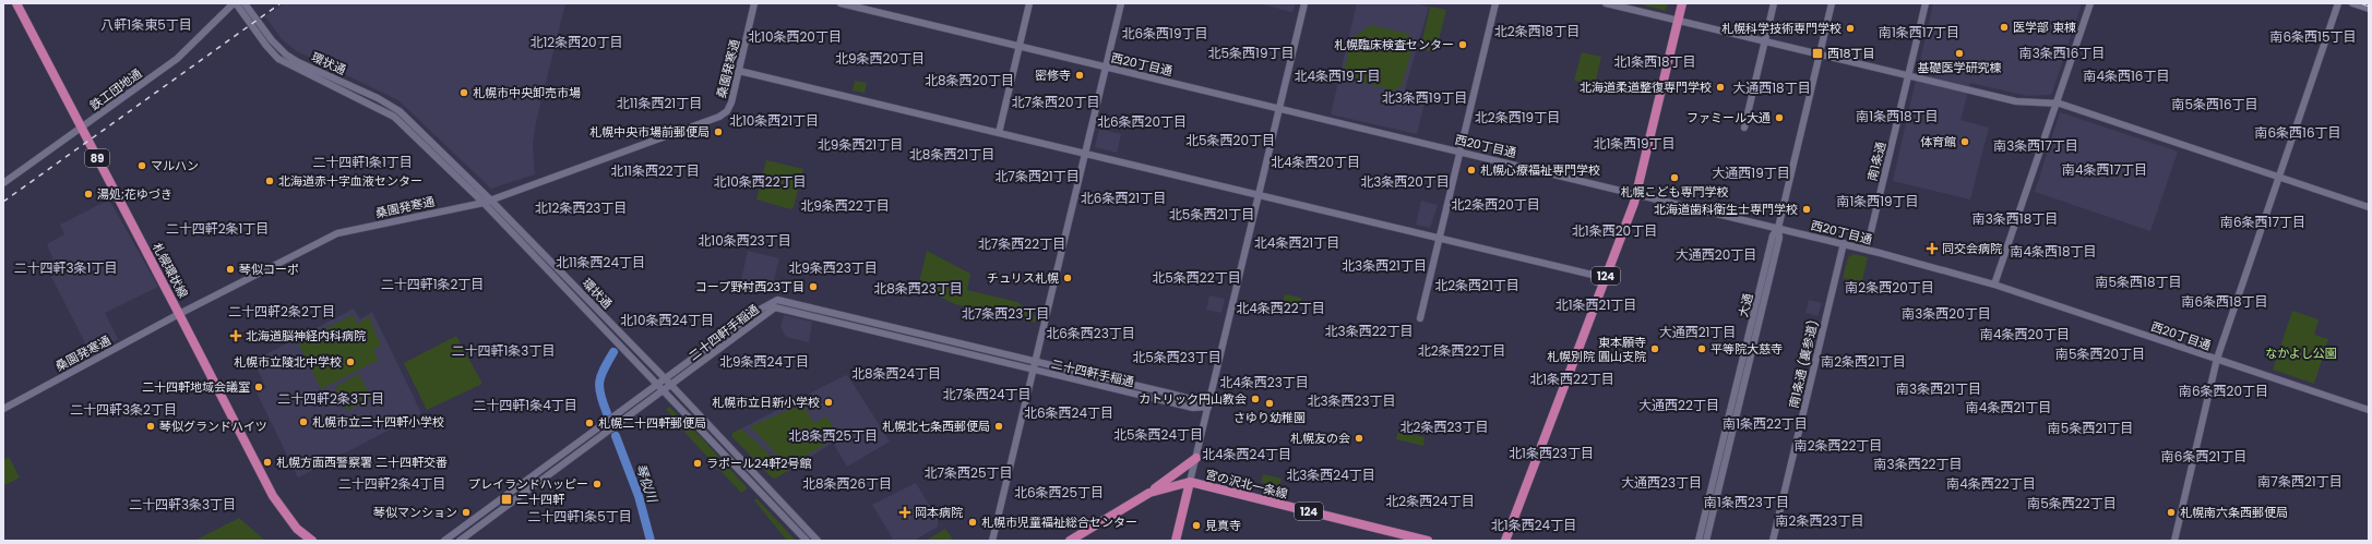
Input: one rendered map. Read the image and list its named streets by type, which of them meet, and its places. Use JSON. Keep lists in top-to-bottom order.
{
  "streets": {
    "main road": [
      "89",
      "札幌環状線",
      "124",
      "宮の沢北一条線"
    ],
    "street": [
      "環状通",
      "西20丁目通",
      "桑園発寒通",
      "鉄工団地通",
      "南1条通",
      "大通",
      "二十四軒手稲通",
      "南1条通 (裏参道)"
    ]
  },
  "crossings": [
    ["環状通", "桑園発寒通"],
    ["環状通", "鉄工団地通"],
    ["環状通", "二十四軒手稲通"],
    ["西20丁目通", "南1条通"],
    ["西20丁目通", "124"],
    ["西20丁目通", "大通"],
    ["西20丁目通", "南1条通 (裏参道)"],
    ["桑園発寒通", "札幌環状線"],
    ["鉄工団地通", "札幌環状線"]
  ],
  "districts": [
    "八軒1条東5丁目",
    "北2条西18丁目",
    "南1条西17丁目",
    "北6条西19丁目",
    "北10条西20丁目",
    "南6条西15丁目",
    "北12条西20丁目",
    "北5条西19丁目",
    "南3条西16丁目",
    "北9条西20丁目",
    "北1条西18丁目",
    "北4条西19丁目",
    "南4条西16丁目",
    "北8条西20丁目",
    "大通西18丁目",
    "北3条西19丁目",
    "北7条西20丁目",
    "北11条西21丁目",
    "南5条西16丁目",
    "南1条西18丁目",
    "北2条西19丁目",
    "北10条西21丁目",
    "北6条西20丁目",
    "南6条西16丁目",
    "北5条西20丁目",
    "北1条西19丁目",
    "北9条西21丁目",
    "南3条西17丁目",
    "北8条西21丁目",
    "二十四軒1条1丁目",
    "北4条西20丁目",
    "南4条西17丁目",
    "北11条西22丁目",
    "大通西19丁目",
    "北7条西21丁目",
    "北10条西22丁目",
    "北3条西20丁目",
    "北6条西21丁目",
    "南1条西19丁目",
    "北2条西20丁目",
    "北9条西22丁目",
    "北12条西23丁目",
    "北5条西21丁目",
    "南3条西18丁目",
    "南6条西17丁目",
    "二十四軒2条1丁目",
    "北1条西20丁目",
    "北10条西23丁目",
    "北4条西21丁目",
    "北7条西22丁目",
    "南4条西18丁目",
    "大通西20丁目",
    "北11条西24丁目",
    "北3条西21丁目",
    "二十四軒3条1丁目",
    "北9条西23丁目",
    "北5条西22丁目",
    "南5条西18丁目",
    "二十四軒1条2丁目",
    "北2条西21丁目",
    "南2条西20丁目",
    "北8条西23丁目",
    "南6条西18丁目",
    "北1条西21丁目",
    "北4条西22丁目",
    "二十四軒2条2丁目",
    "北7条西23丁目",
    "南3条西20丁目",
    "北10条西24丁目",
    "北3条西22丁目",
    "大通西21丁目",
    "北6条西23丁目",
    "南4条西20丁目",
    "二十四軒1条3丁目",
    "北2条西22丁目",
    "南5条西20丁目",
    "北5条西23丁目",
    "北9条西24丁目",
    "南2条西21丁目",
    "北8条西24丁目",
    "北1条西22丁目",
    "北4条西23丁目",
    "南3条西21丁目",
    "南6条西20丁目",
    "北7条西24丁目",
    "二十四軒2条3丁目",
    "北3条西23丁目",
    "二十四軒1条4丁目",
    "大通西22丁目",
    "南4条西21丁目",
    "二十四軒3条2丁目",
    "北6条西24丁目",
    "南1条西22丁目",
    "北2条西23丁目",
    "南5条西21丁目",
    "北5条西24丁目",
    "北8条西25丁目",
    "南2条西22丁目",
    "北1条西23丁目",
    "北4条西24丁目",
    "南6条西21丁目",
    "南3条西22丁目",
    "北7条西25丁目",
    "北3条西24丁目",
    "南7条西21丁目",
    "大通西23丁目",
    "二十四軒2条4丁目",
    "北8条西26丁目",
    "南4条西22丁目",
    "北6条西25丁目",
    "北2条西24丁目",
    "南1条西23丁目",
    "南5条西22丁目",
    "二十四軒3条3丁目",
    "二十四軒1条5丁目",
    "南2条西23丁目",
    "北1条西24丁目"
  ],
  "water": ["琴似川"],
  "parks": ["なかよし公園"],
  "places": {
    "other": [
      "医学部 東棟",
      "札幌科学技術専門学校",
      "札幌臨床検査センター",
      "基礎医学研究棟",
      "密修寺",
      "北海道柔道整復専門学校",
      "札幌市中央卸売市場",
      "ファミール大通",
      "札幌中央市場前郵便局",
      "体育館",
      "マルハン",
      "札幌心療福祉専門学校",
      "札幌こども専門学校",
      "北海道赤十字血液センター",
      "湯処;花ゆづき",
      "北海道歯科衛生士専門学校",
      "琴似コーポ",
      "チュリス札幌",
      "コープ野村西23丁目",
      "東本願寺 札幌別院 圓山支院",
      "平等院大慈寺",
      "札幌市立陵北中学校",
      "二十四軒地域会議室",
      "カトリック円山教会",
      "札幌市立日新小学校",
      "さゆり幼稚園",
      "札幌市立二十四軒小学校",
      "札幌二十四軒郵便局",
      "琴似グランドハイツ",
      "札幌北七条西郵便局",
      "札幌友の会",
      "札幌方面西警察署 二十四軒交番",
      "ラポール24軒2号館",
      "プレイランドハッピー",
      "琴似マンション",
      "札幌南六条西郵便局",
      "札幌市児童福祉総合センター",
      "見真寺"
    ],
    "transit": ["西18丁目", "二十四軒"],
    "health": ["同交会病院", "北海道脳神経内科病院", "岡本病院"]
  }
}
